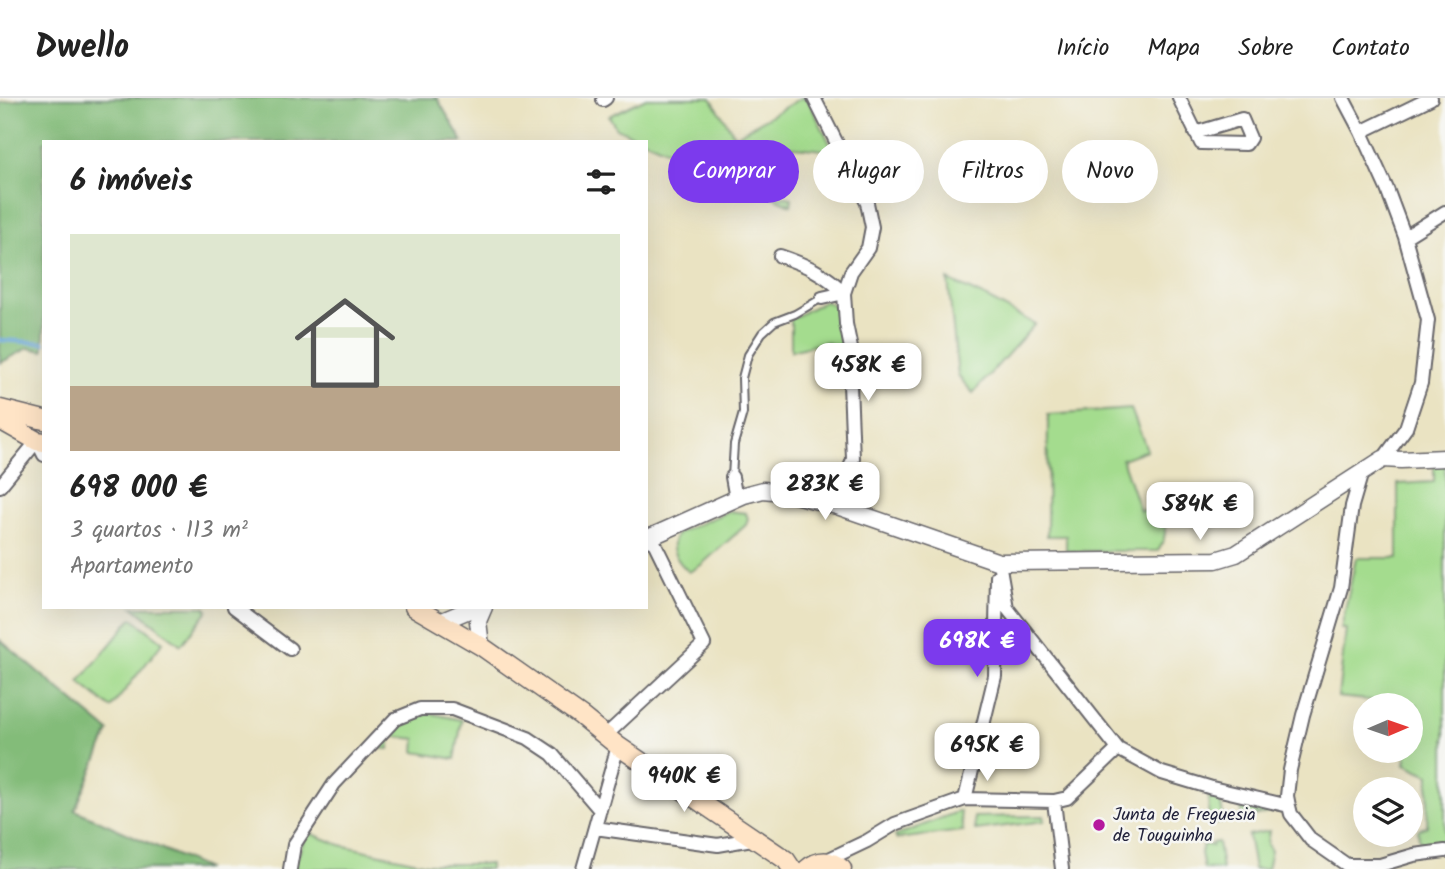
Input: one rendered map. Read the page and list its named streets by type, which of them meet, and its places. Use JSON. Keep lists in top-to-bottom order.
{
  "places": ["Junta de Freguesia de Touguinha"],
  "north": "right",
  "page": {
    "header": "Dwello",
    "nav": [
      "Início",
      "Mapa",
      "Sobre",
      "Contato"
    ],
    "chip": [
      "Comprar",
      "Alugar",
      "Filtros",
      "Novo"
    ],
    "heading": "6 imóveis",
    "list": [
      {
        "name": "698 000 €",
        "note": "3 quartos · 113 m² · Apartamento"
      }
    ],
    "price": [
      "458K €",
      "283K €",
      "584K €",
      "698K €",
      "695K €",
      "940K €"
    ]
  }
}
